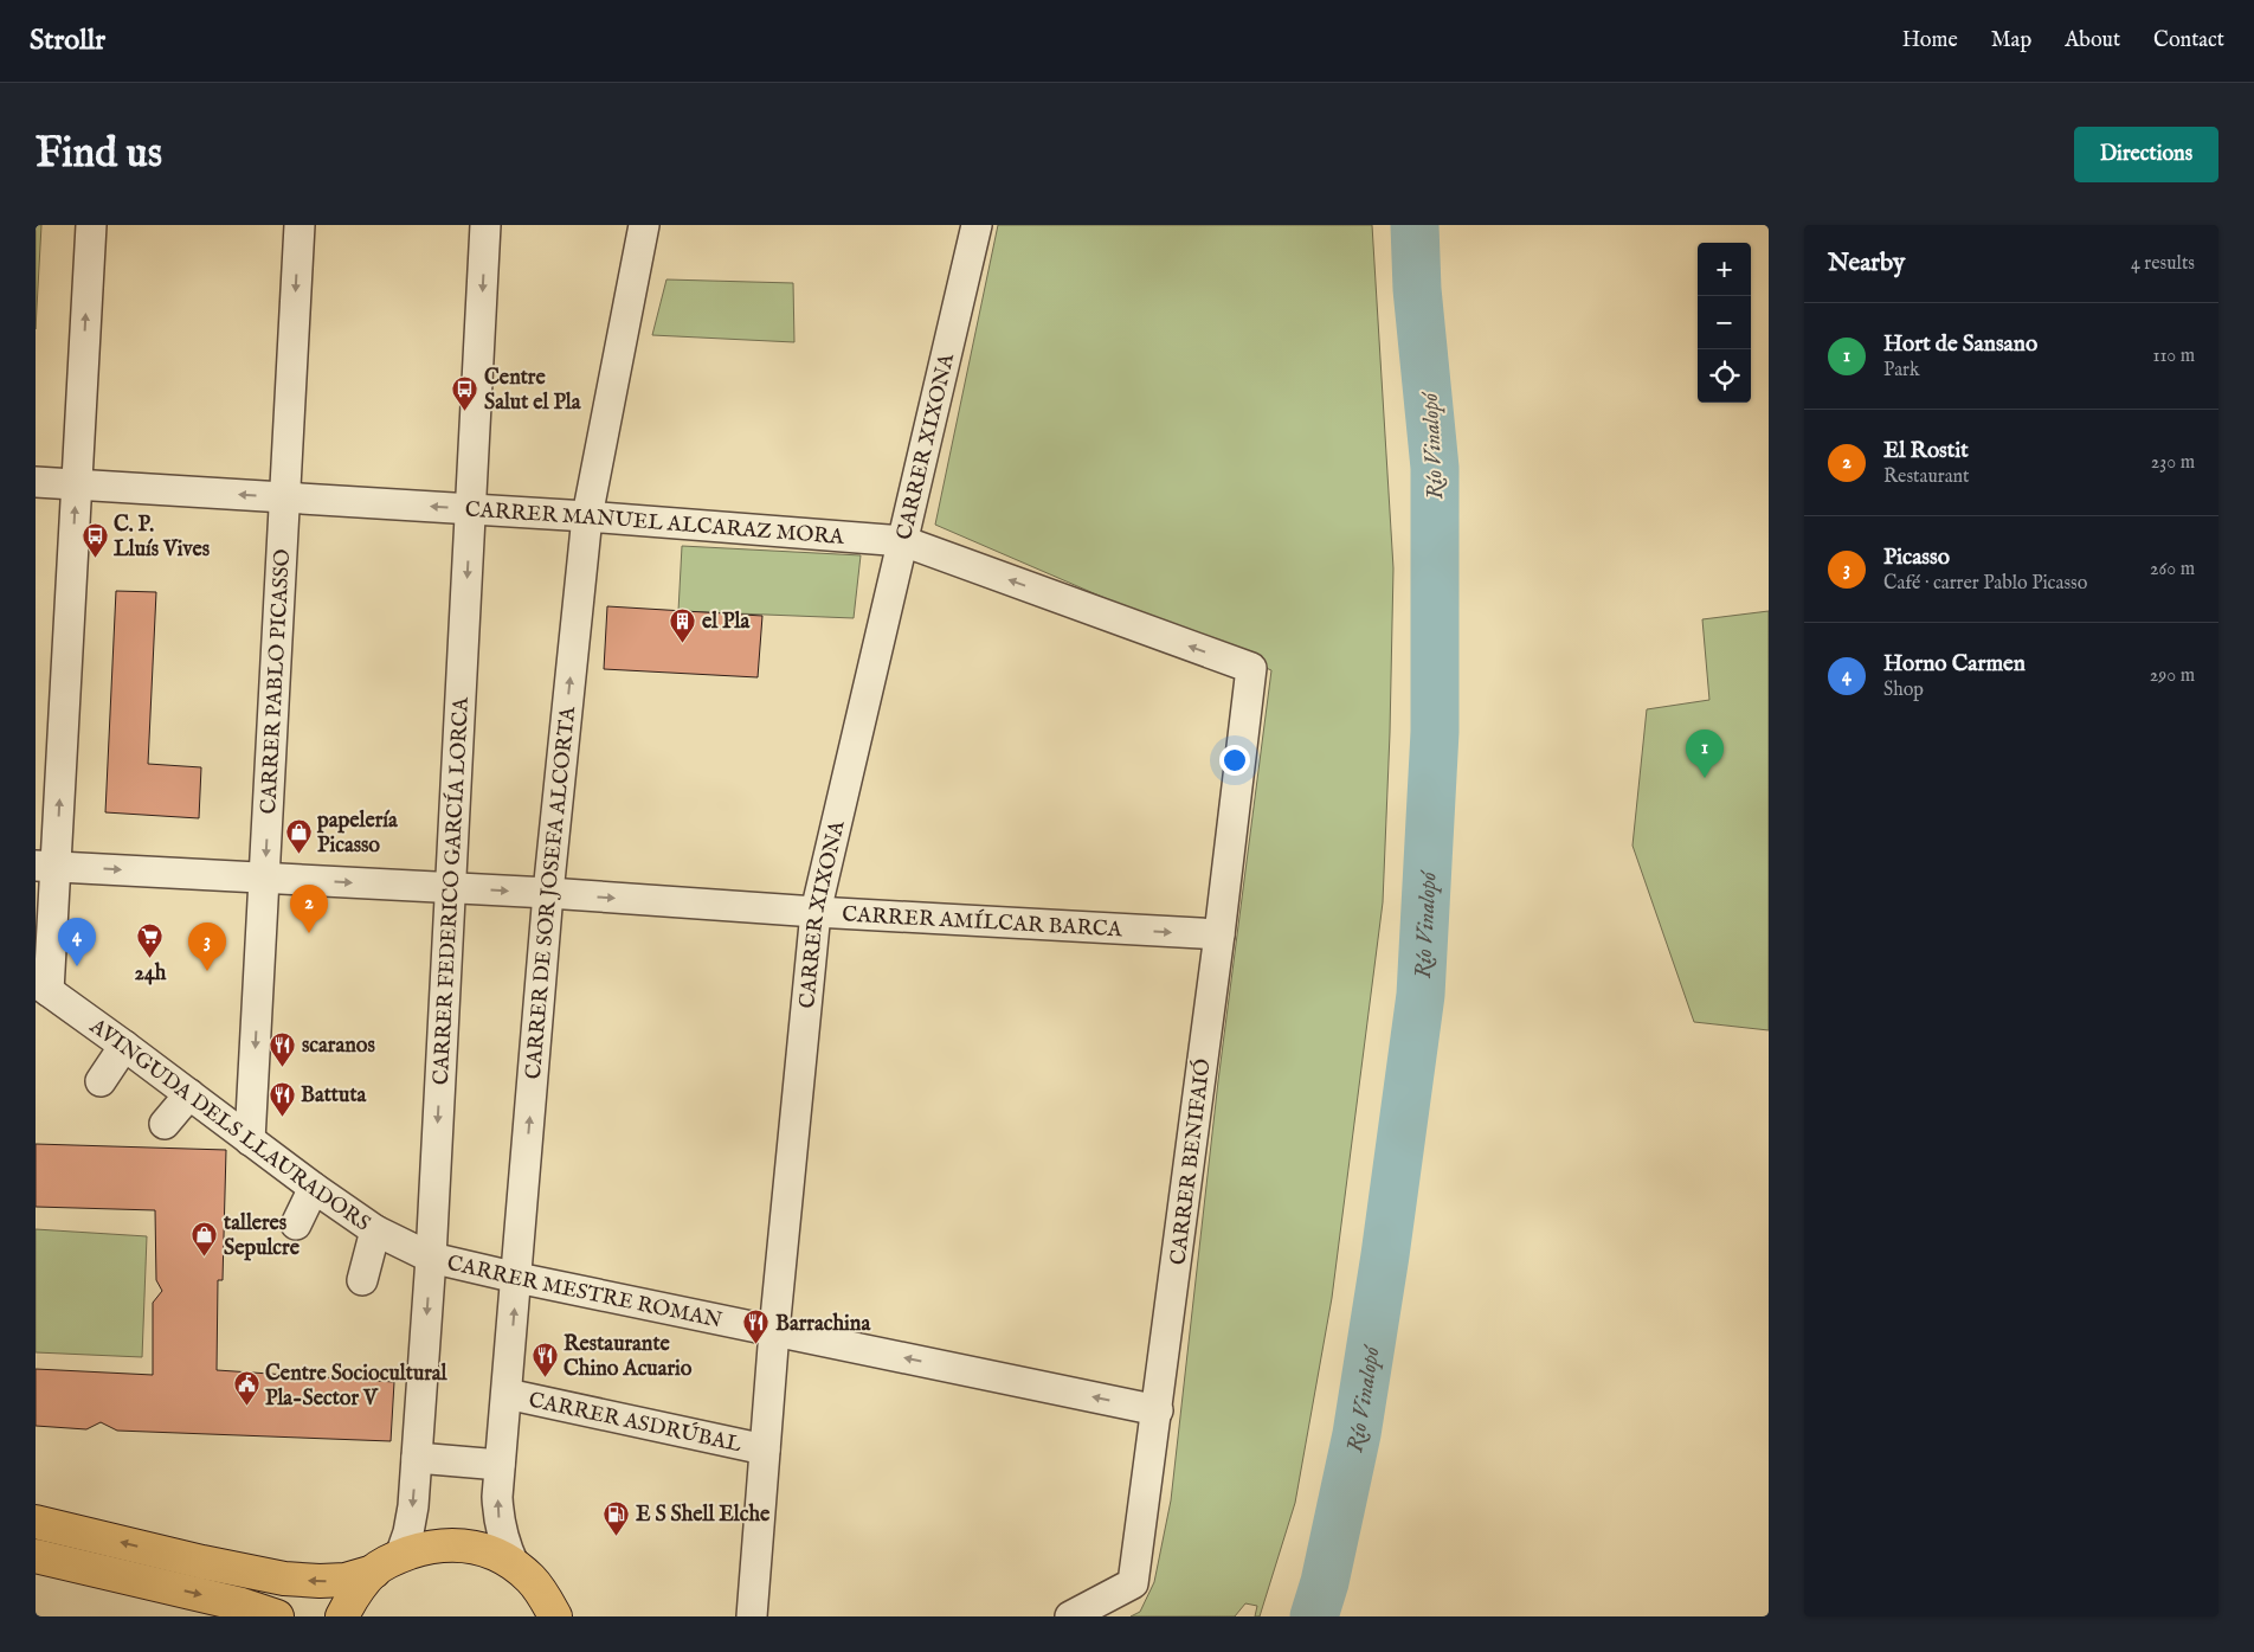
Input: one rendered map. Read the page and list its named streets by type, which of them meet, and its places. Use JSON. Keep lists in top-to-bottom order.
{
  "streets": {
    "street": [
      "CARRER XIXONA",
      "CARRER MANUEL ALCARAZ MORA",
      "CARRER PABLO PICASSO",
      "CARRER FEDERICO GARCÍA LORCA",
      "CARRER DE SOR JOSEFA ALCORTA",
      "CARRER AMÍLCAR BARCA",
      "AVINGUDA DELS LLAURADORS",
      "CARRER BENIFAIÓ",
      "CARRER MESTRE ROMAN",
      "CARRER ASDRÚBAL"
    ]
  },
  "crossings": [
    ["CARRER XIXONA", "CARRER MANUEL ALCARAZ MORA"],
    ["CARRER XIXONA", "CARRER AMÍLCAR BARCA"],
    ["CARRER XIXONA", "CARRER MESTRE ROMAN"],
    ["CARRER XIXONA", "CARRER ASDRÚBAL"],
    ["CARRER MANUEL ALCARAZ MORA", "CARRER PABLO PICASSO"],
    ["CARRER MANUEL ALCARAZ MORA", "CARRER FEDERICO GARCÍA LORCA"],
    ["CARRER MANUEL ALCARAZ MORA", "CARRER DE SOR JOSEFA ALCORTA"],
    ["CARRER MANUEL ALCARAZ MORA", "CARRER BENIFAIÓ"],
    ["CARRER PABLO PICASSO", "CARRER AMÍLCAR BARCA"],
    ["CARRER PABLO PICASSO", "AVINGUDA DELS LLAURADORS"],
    ["CARRER FEDERICO GARCÍA LORCA", "CARRER AMÍLCAR BARCA"],
    ["CARRER FEDERICO GARCÍA LORCA", "AVINGUDA DELS LLAURADORS"],
    ["CARRER FEDERICO GARCÍA LORCA", "CARRER MESTRE ROMAN"],
    ["CARRER DE SOR JOSEFA ALCORTA", "CARRER AMÍLCAR BARCA"],
    ["CARRER DE SOR JOSEFA ALCORTA", "CARRER MESTRE ROMAN"],
    ["CARRER DE SOR JOSEFA ALCORTA", "CARRER ASDRÚBAL"],
    ["CARRER AMÍLCAR BARCA", "CARRER BENIFAIÓ"],
    ["AVINGUDA DELS LLAURADORS", "CARRER MESTRE ROMAN"],
    ["CARRER BENIFAIÓ", "CARRER MESTRE ROMAN"]
  ],
  "one_way": [
    "CARRER MANUEL ALCARAZ MORA",
    "CARRER FEDERICO GARCÍA LORCA",
    "CARRER DE SOR JOSEFA ALCORTA",
    "CARRER AMÍLCAR BARCA",
    "CARRER MESTRE ROMAN"
  ],
  "water": ["Río Vinalopó"],
  "places": {
    "bus stop": ["Centre Salut el Pla", "C. P. Lluís Vives"],
    "building": ["el Pla"],
    "shop": ["papelería Picasso", "talleres Sepulcre"],
    "supermarket": ["24h"],
    "restaurant": [
      "scaranos",
      "Battuta",
      "Barrachina",
      "Restaurante Chino Acuario"
    ],
    "public building": ["Centre Sociocultural Pla-Sector V"],
    "fuel station": ["E S Shell Elche"]
  },
  "page": {
    "header": "Strollr",
    "nav": [
      "Home",
      "Map",
      "About",
      "Contact"
    ],
    "buttons": "Directions",
    "title": "Find us",
    "heading": ["Nearby", "4 results"],
    "map_buttons": ["+", "−"],
    "list": [
      {
        "mark": "1",
        "name": "Hort de Sansano",
        "note": "Park",
        "value": "110 m"
      },
      {
        "mark": "2",
        "name": "El Rostit",
        "note": "Restaurant",
        "value": "230 m"
      },
      {
        "mark": "3",
        "name": "Picasso",
        "note": "Café · carrer Pablo Picasso",
        "value": "260 m"
      },
      {
        "mark": "4",
        "name": "Horno Carmen",
        "note": "Shop",
        "value": "290 m"
      }
    ],
    "pins": [
      "1",
      "2",
      "4",
      "3"
    ]
  }
}
